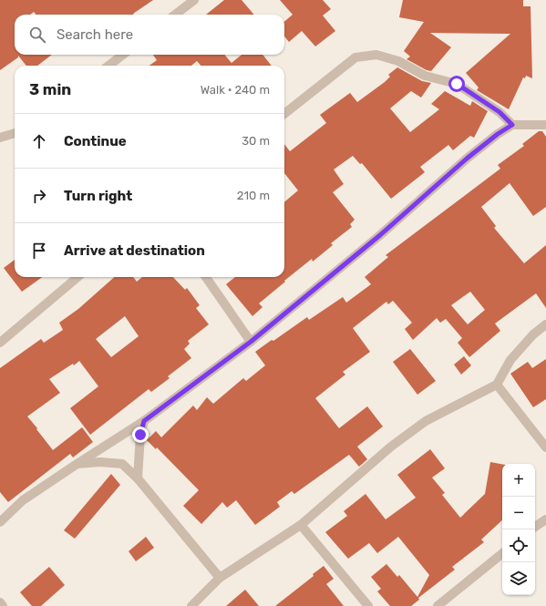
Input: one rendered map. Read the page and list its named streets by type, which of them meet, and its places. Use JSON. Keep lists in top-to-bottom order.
{
  "page": {
    "search": "Search here",
    "heading": ["3 min", "Walk · 240 m"],
    "list": [
      ["Continue", "30 m"],
      ["Turn right", "210 m"],
      "Arrive at destination"
    ],
    "map_buttons": ["+", "−"]
  }
}
